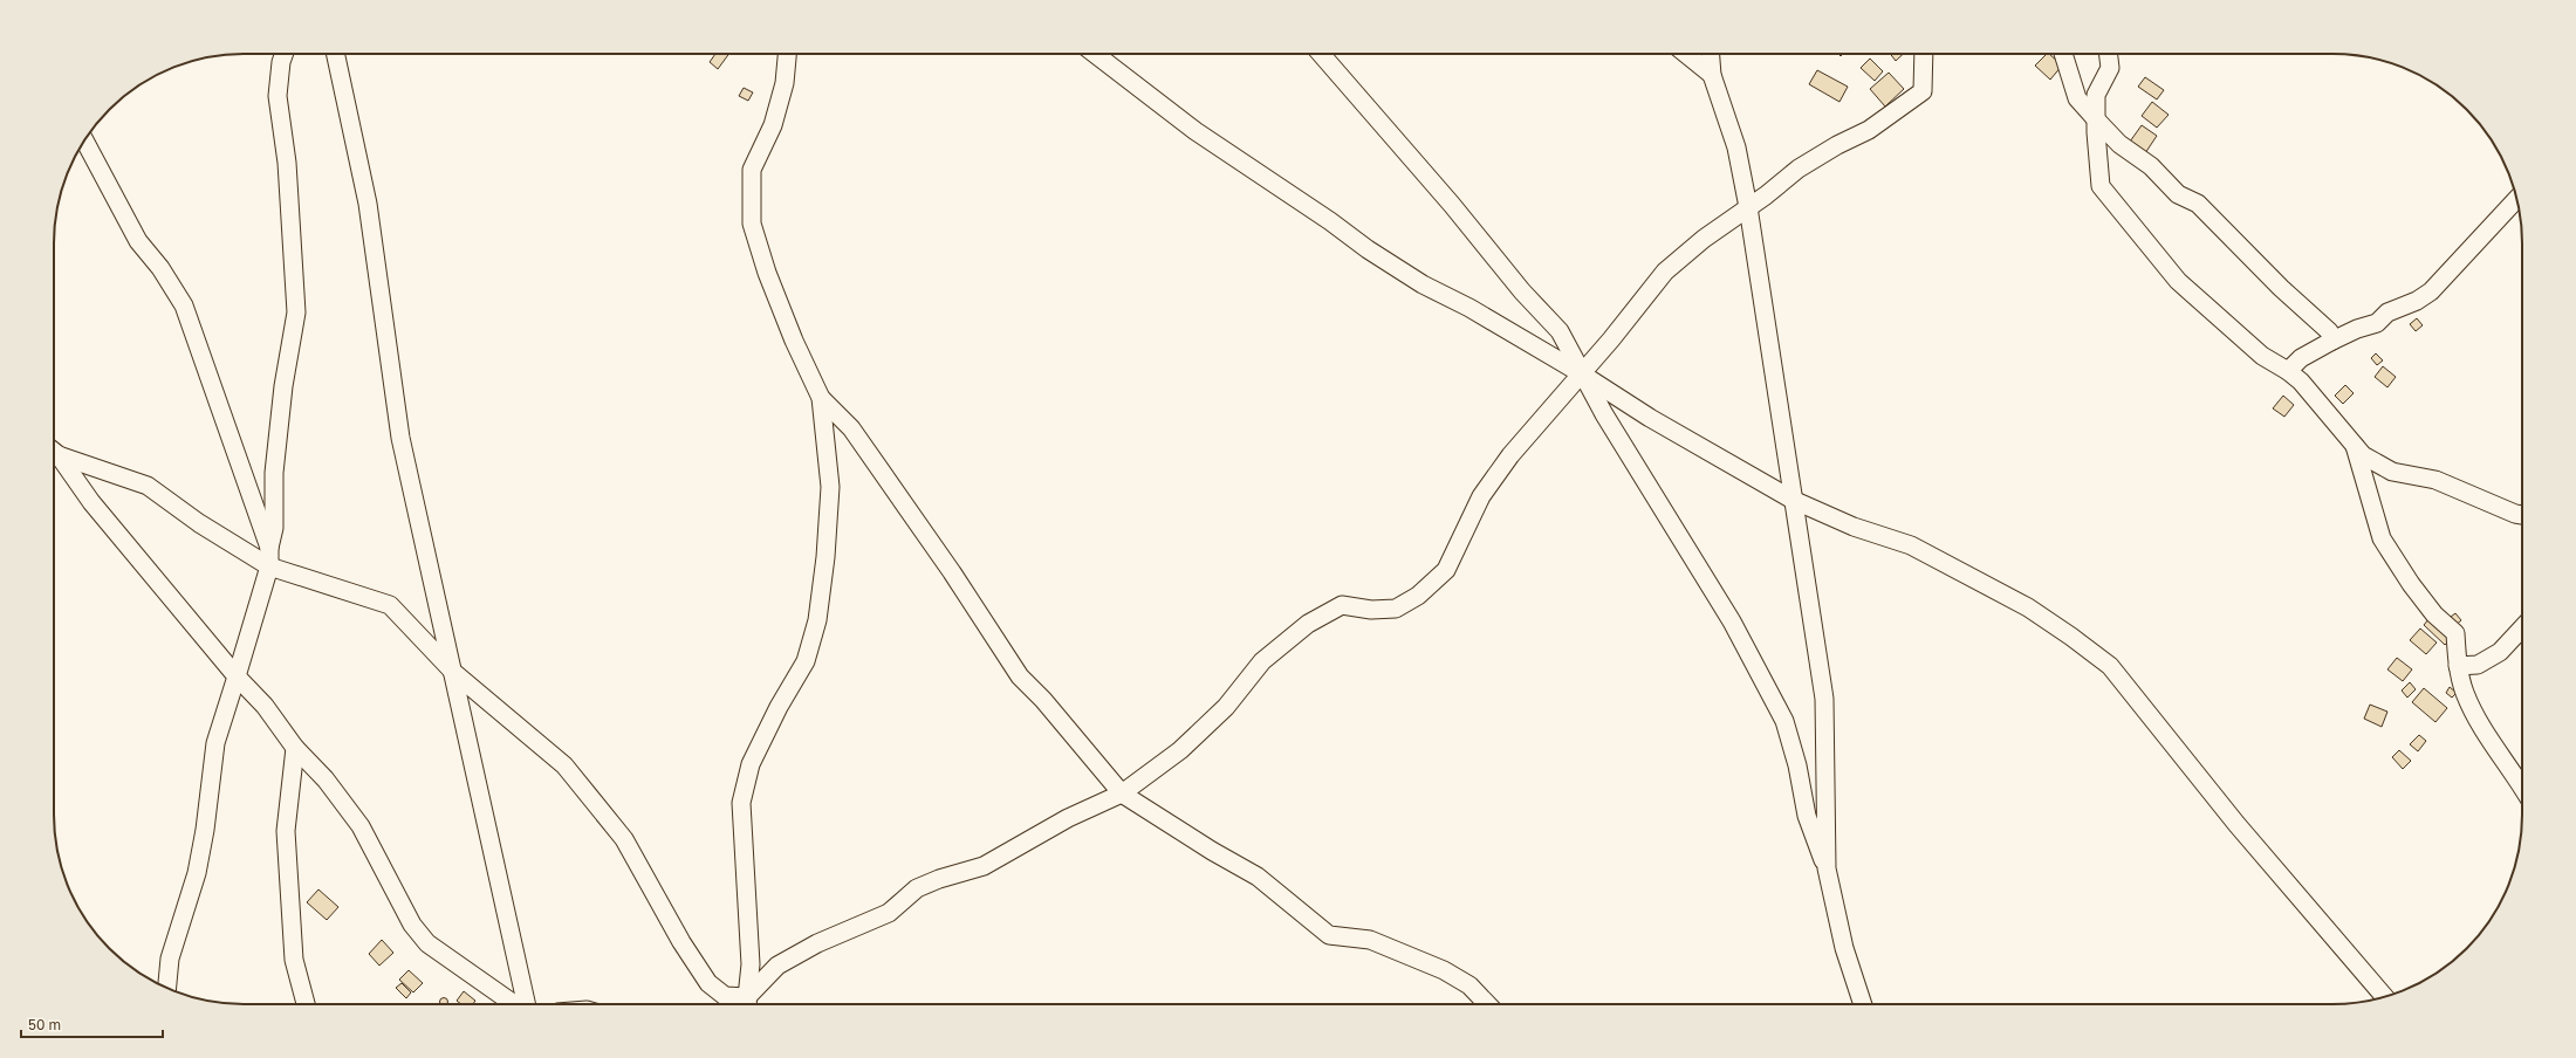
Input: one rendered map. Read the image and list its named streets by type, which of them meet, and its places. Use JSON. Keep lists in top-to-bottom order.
{
  "scale_bar": "50 m"
}
